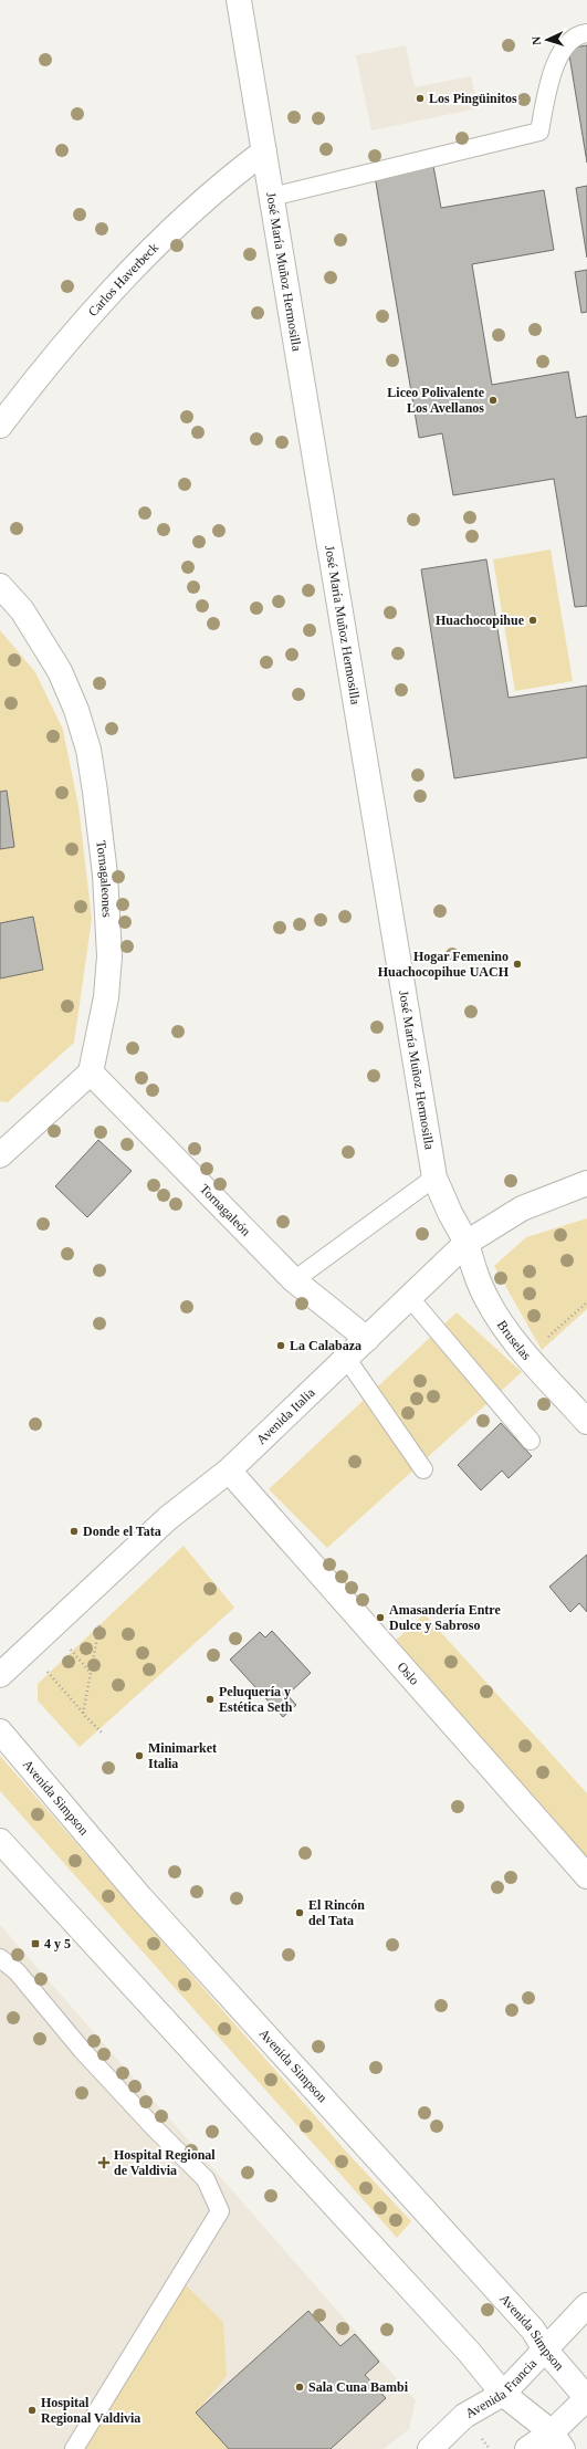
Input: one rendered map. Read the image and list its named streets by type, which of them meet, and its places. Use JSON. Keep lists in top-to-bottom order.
{
  "streets": {
    "street": [
      "José María Muñoz Hermosilla",
      "Carlos Haverbeck",
      "Tornagaleones",
      "Tornagaleón",
      "Bruselas",
      "Avenida Italia",
      "Oslo",
      "Avenida Simpson",
      "Avenida Francia"
    ]
  },
  "crossings": [
    ["José María Muñoz Hermosilla", "Carlos Haverbeck"],
    ["José María Muñoz Hermosilla", "Bruselas"],
    ["José María Muñoz Hermosilla", "Avenida Italia"],
    ["Tornagaleones", "Tornagaleón"],
    ["Tornagaleón", "Avenida Italia"],
    ["Bruselas", "Avenida Italia"],
    ["Avenida Italia", "Oslo"],
    ["Avenida Simpson", "Avenida Francia"]
  ],
  "places": {
    "other": [
      "Los Pingüinitos",
      "Liceo Polivalente Los Avellanos",
      "Huachocopihue",
      "Hogar Femenino Huachocopihue UACH",
      "La Calabaza",
      "Donde el Tata",
      "Amasandería Entre Dulce y Sabroso",
      "Peluquería y Estética Seth",
      "Minimarket Italia",
      "El Rincón del Tata",
      "Sala Cuna Bambi",
      "Hospital Regional Valdivia"
    ],
    "transit": ["4 y 5"],
    "health": ["Hospital Regional de Valdivia"]
  },
  "north": "left"
}
